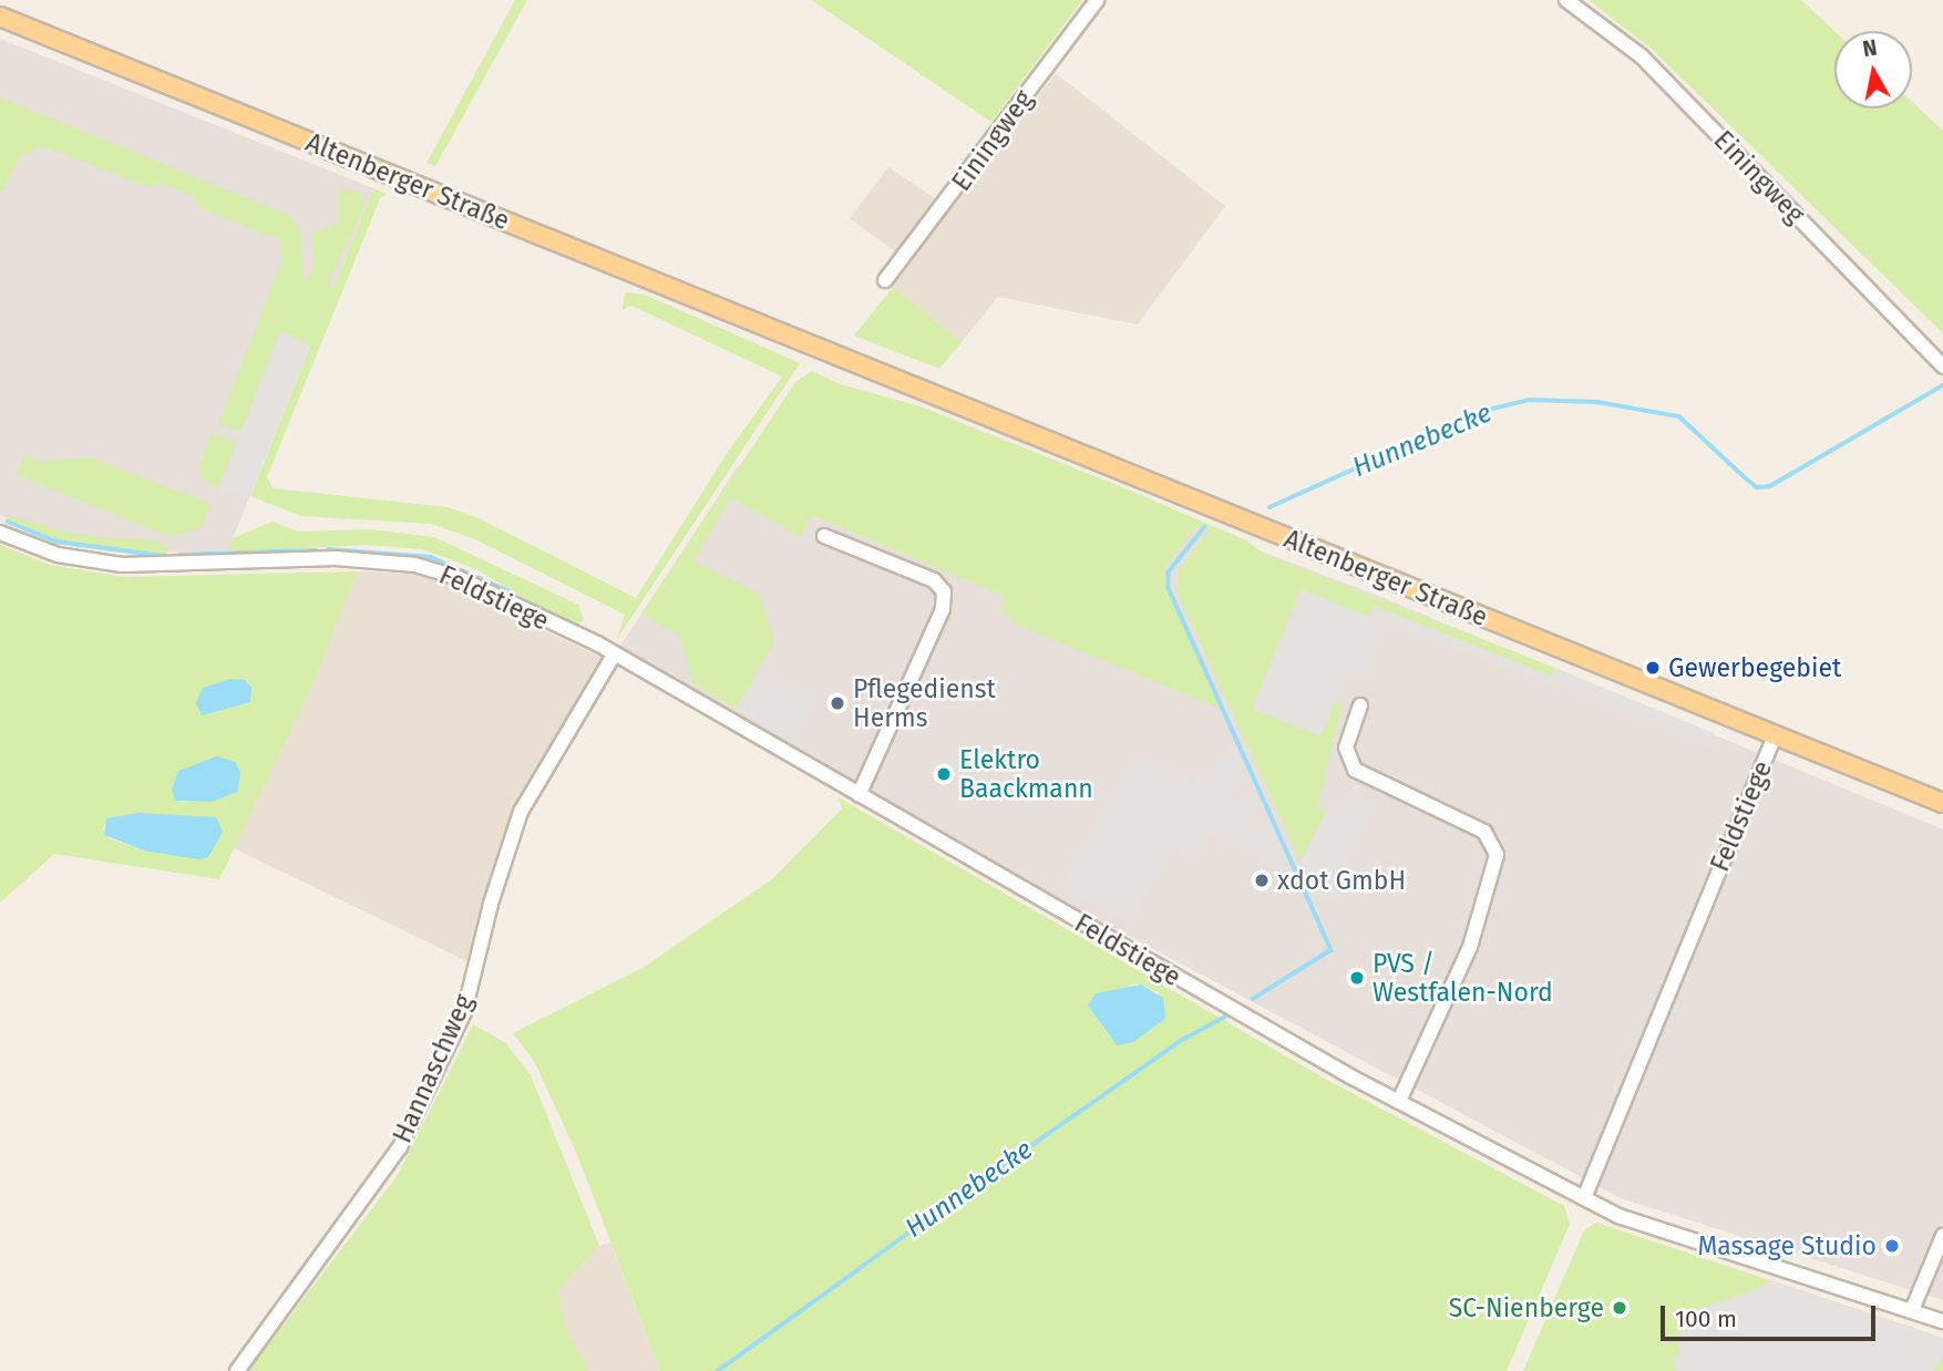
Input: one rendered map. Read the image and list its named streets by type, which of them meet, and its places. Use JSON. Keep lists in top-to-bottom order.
{
  "streets": {
    "main road": ["Altenberger Straße"],
    "street": ["Einingweg", "Feldstiege", "Hannaschweg"]
  },
  "crossings": [
    ["Altenberger Straße", "Feldstiege"],
    ["Feldstiege", "Hannaschweg"]
  ],
  "water": ["Hunnebecke"],
  "places": [
    "Gewerbegebiet",
    "Pflegedienst Herms",
    "Elektro Baackmann",
    "xdot GmbH",
    "PVS / Westfalen-Nord",
    "Massage Studio",
    "SC-Nienberge"
  ],
  "scale_bar": "100 m",
  "north": "top"
}
